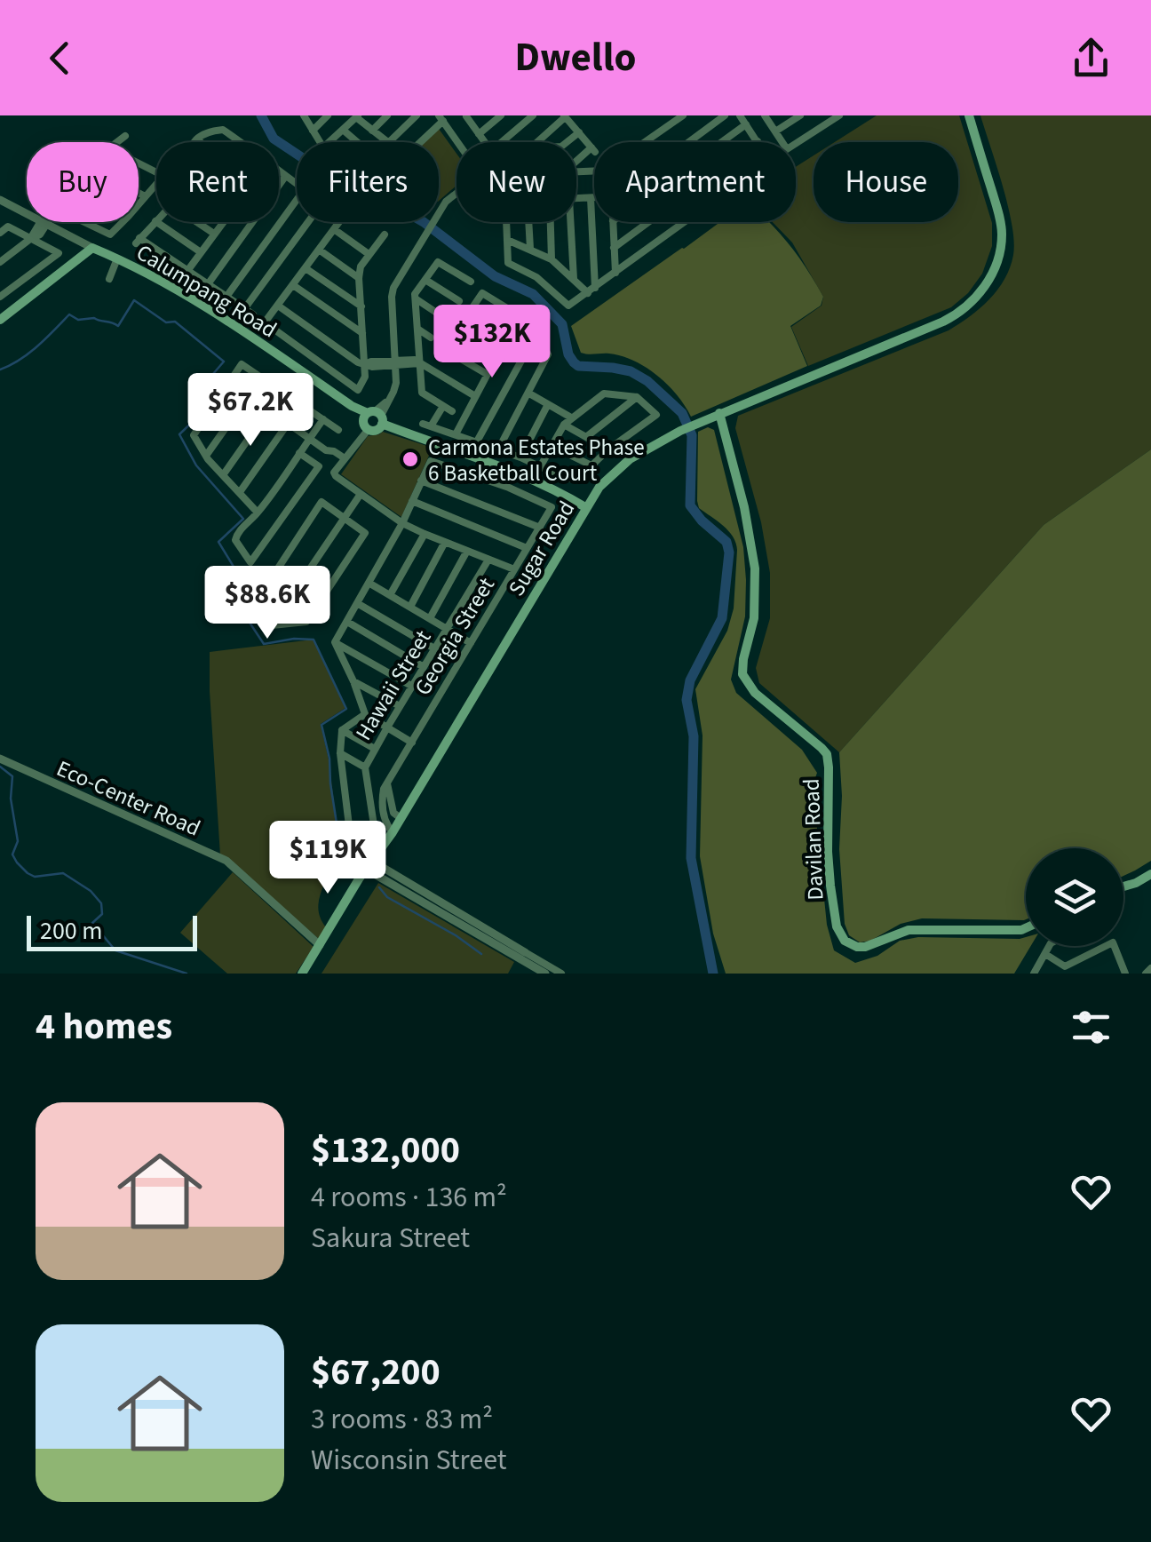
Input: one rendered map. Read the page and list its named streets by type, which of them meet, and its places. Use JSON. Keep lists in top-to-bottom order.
{
  "streets": {
    "main road": ["Calumpang Road", "Sugar Road", "Davilan Road"],
    "street": ["Georgia Street", "Hawaii Street", "Eco-Center Road"]
  },
  "crossings": [
    ["Calumpang Road", "Sugar Road"],
    ["Sugar Road", "Georgia Street"],
    ["Sugar Road", "Eco-Center Road"],
    ["Sugar Road", "Davilan Road"]
  ],
  "places": ["Carmona Estates Phase 6 Basketball Court"],
  "scale_bar": "200 m",
  "page": {
    "header": "Dwello",
    "chip": [
      "Buy",
      "Rent",
      "Filters",
      "New",
      "Apartment",
      "House"
    ],
    "price": [
      "$132K",
      "$67.2K",
      "$88.6K",
      "$119K"
    ],
    "scale": "200 m",
    "heading": "4 homes",
    "list": [
      {
        "name": "$132,000",
        "note": "4 rooms · 136 m² · Sakura Street"
      },
      {
        "name": "$67,200",
        "note": "3 rooms · 83 m² · Wisconsin Street"
      }
    ]
  }
}
